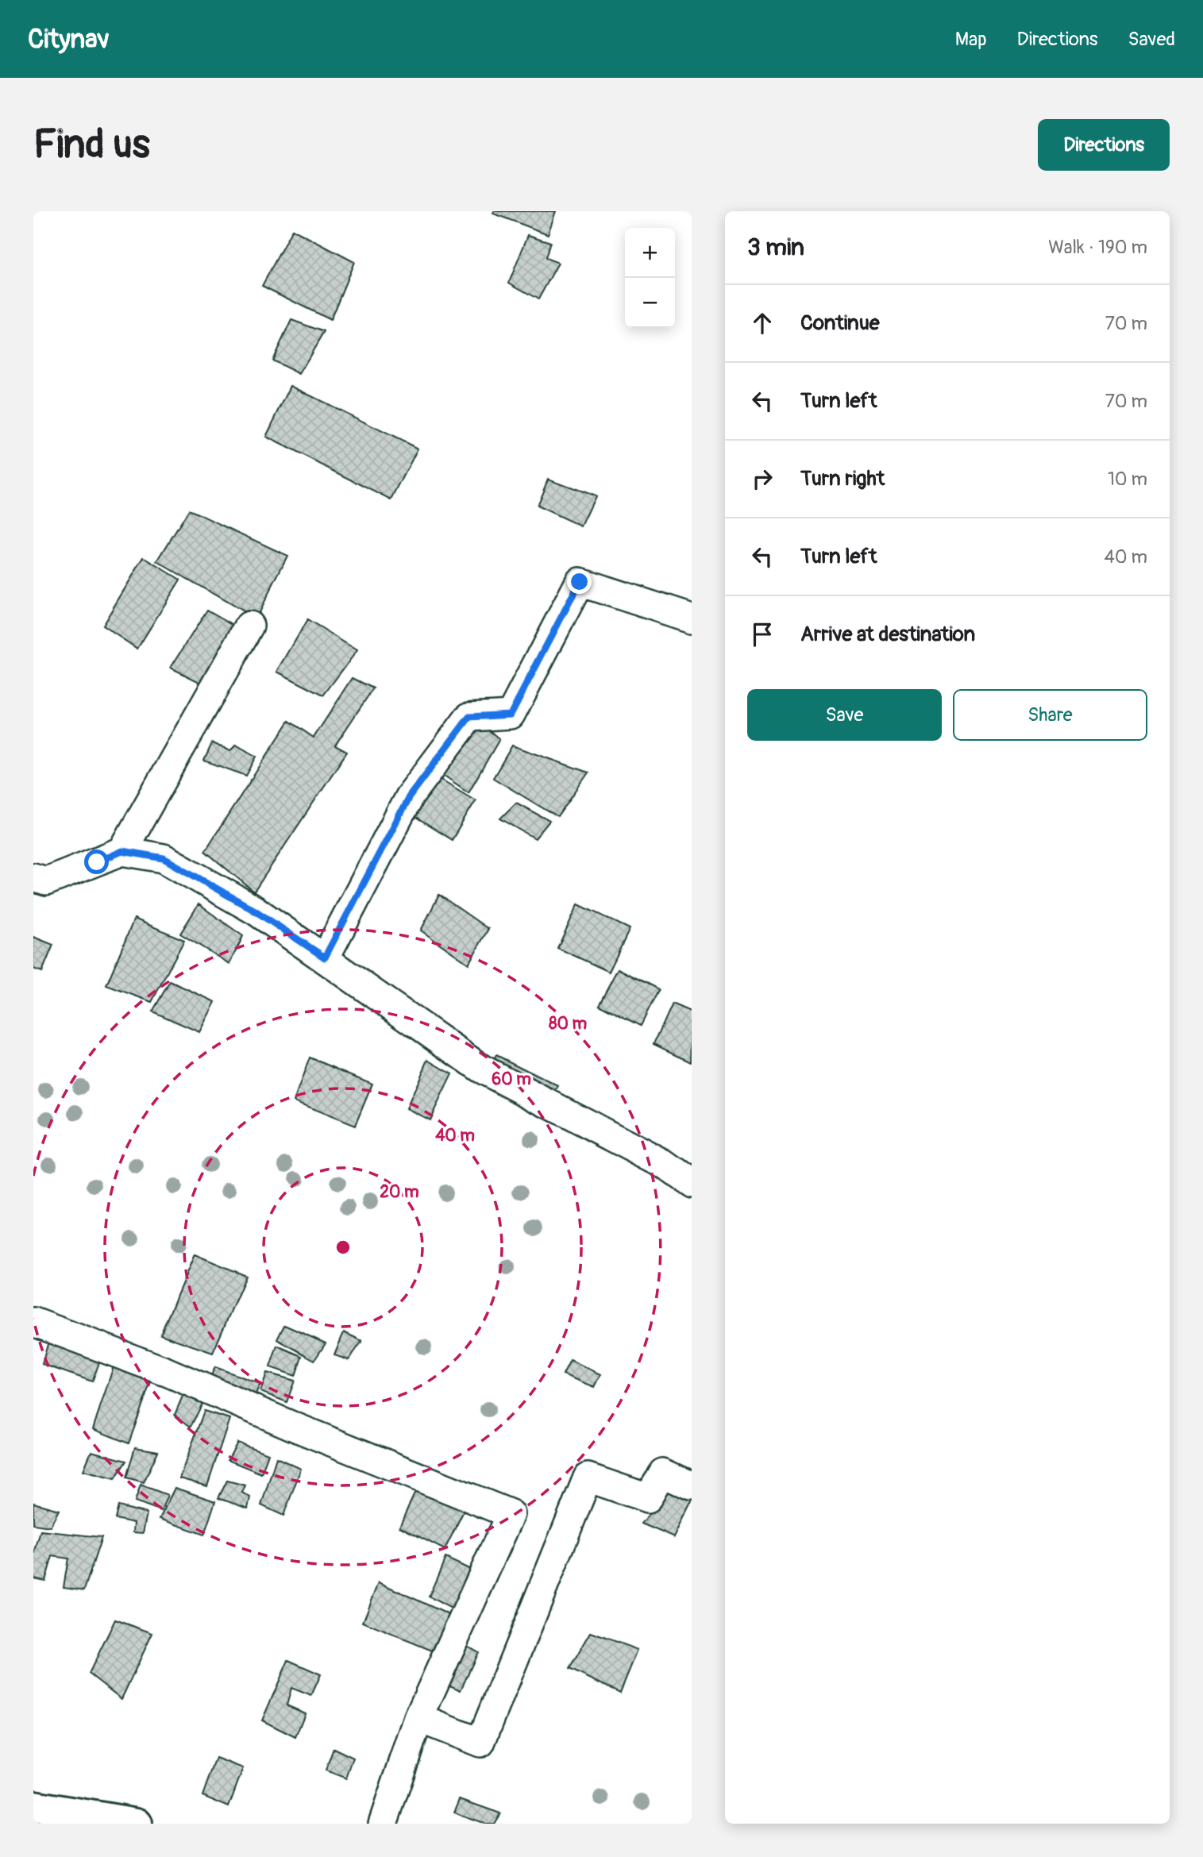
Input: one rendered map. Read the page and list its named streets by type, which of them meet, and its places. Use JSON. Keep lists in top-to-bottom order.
{
  "page": {
    "header": "Citynav",
    "nav": ["Map", "Directions", "Saved"],
    "buttons": [
      "Directions",
      ["Save", "Share"]
    ],
    "title": "Find us",
    "heading": ["3 min", "Walk · 190 m"],
    "map_buttons": ["+", "−"],
    "list": [
      ["Continue", "70 m"],
      ["Turn left", "70 m"],
      ["Turn right", "10 m"],
      ["Turn left", "40 m"],
      "Arrive at destination"
    ]
  },
  "rings": [
    "80 m",
    "60 m",
    "40 m",
    "20 m"
  ]
}
